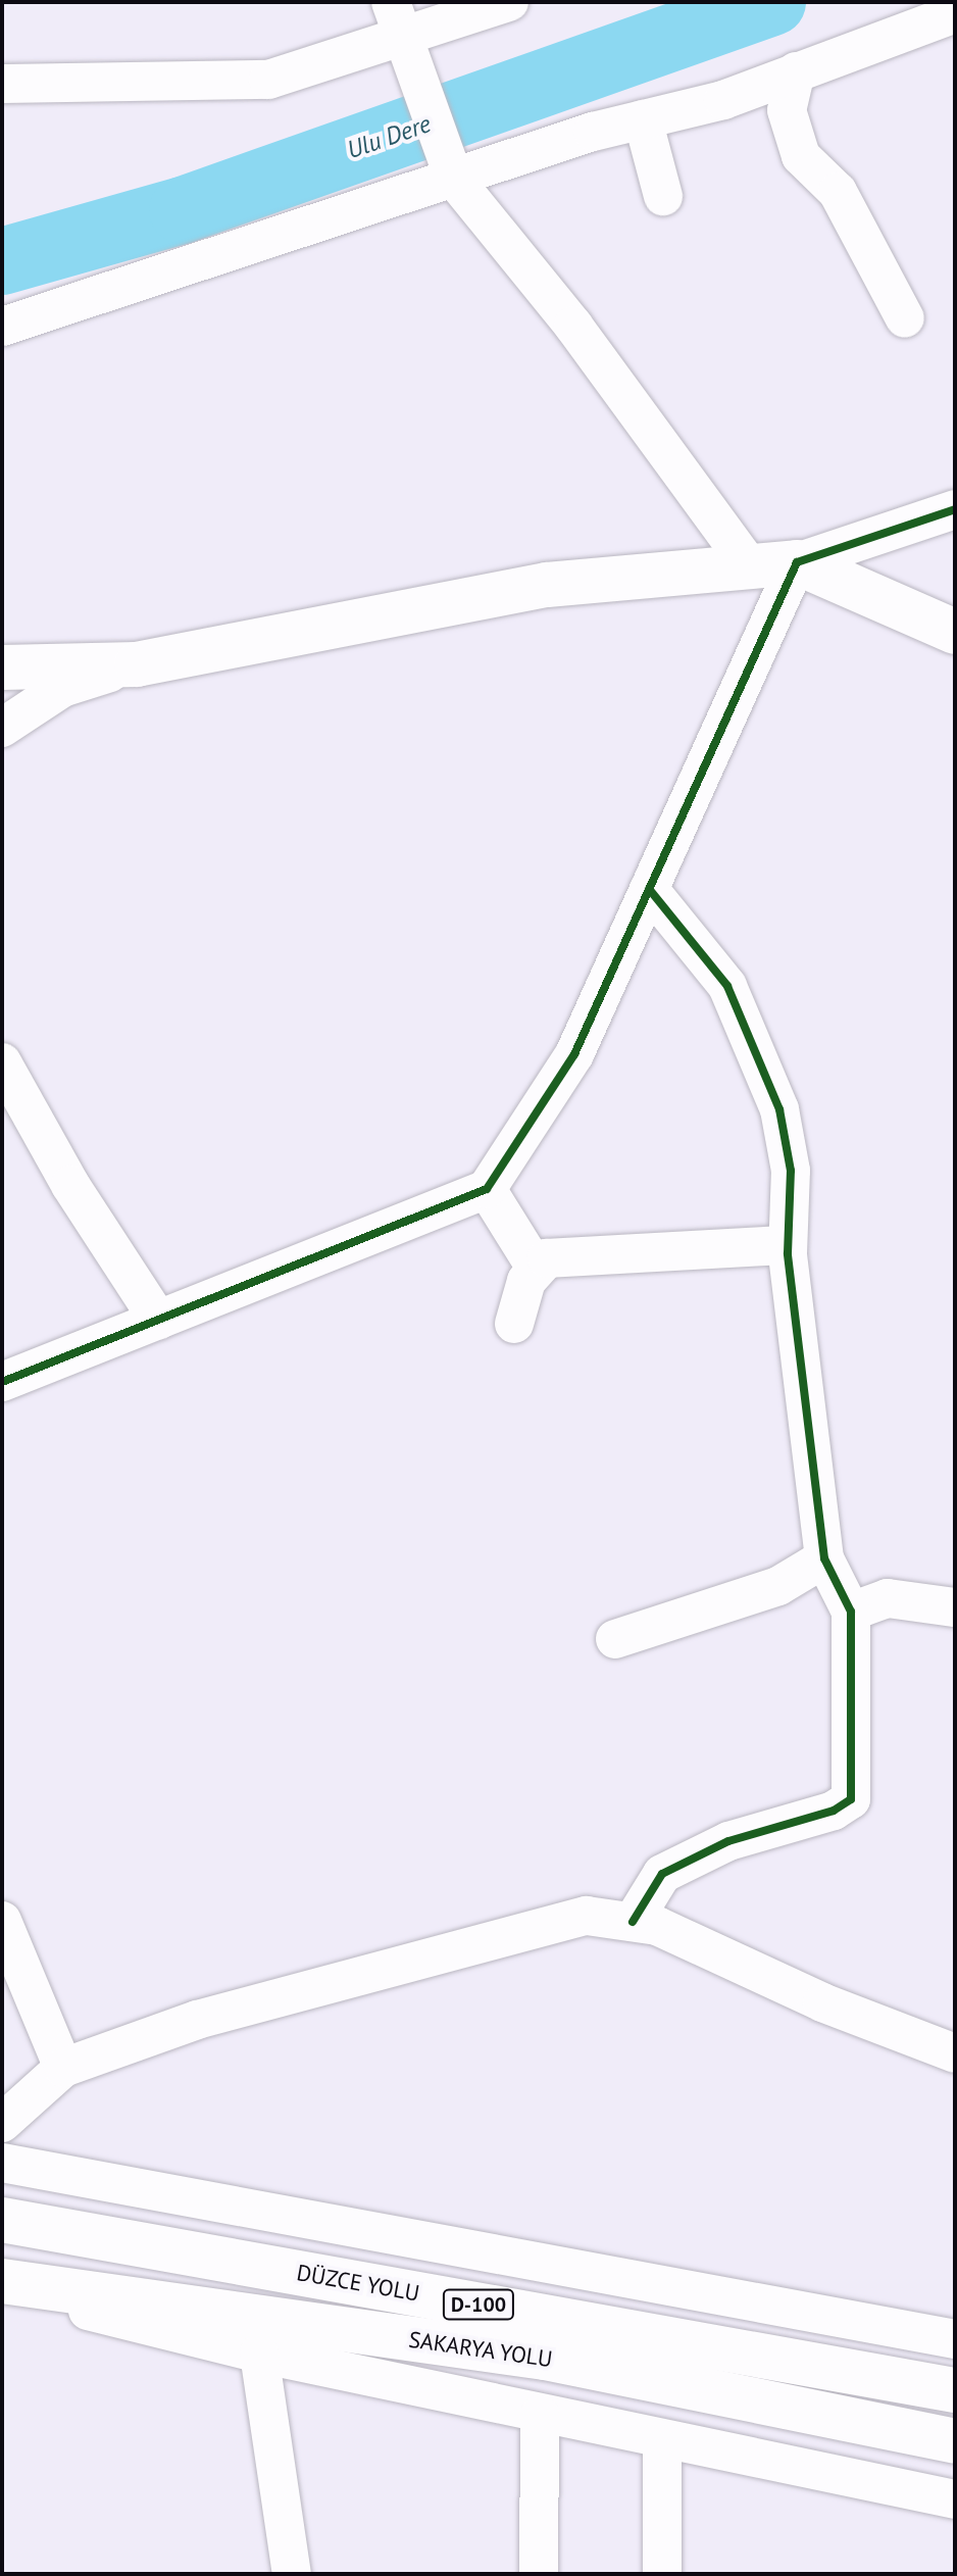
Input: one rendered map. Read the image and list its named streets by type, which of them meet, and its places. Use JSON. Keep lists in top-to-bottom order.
{
  "streets": {
    "main road": ["DÜZCE YOLU", "D-100", "SAKARYA YOLU"]
  },
  "water": ["Ulu Dere"]
}
